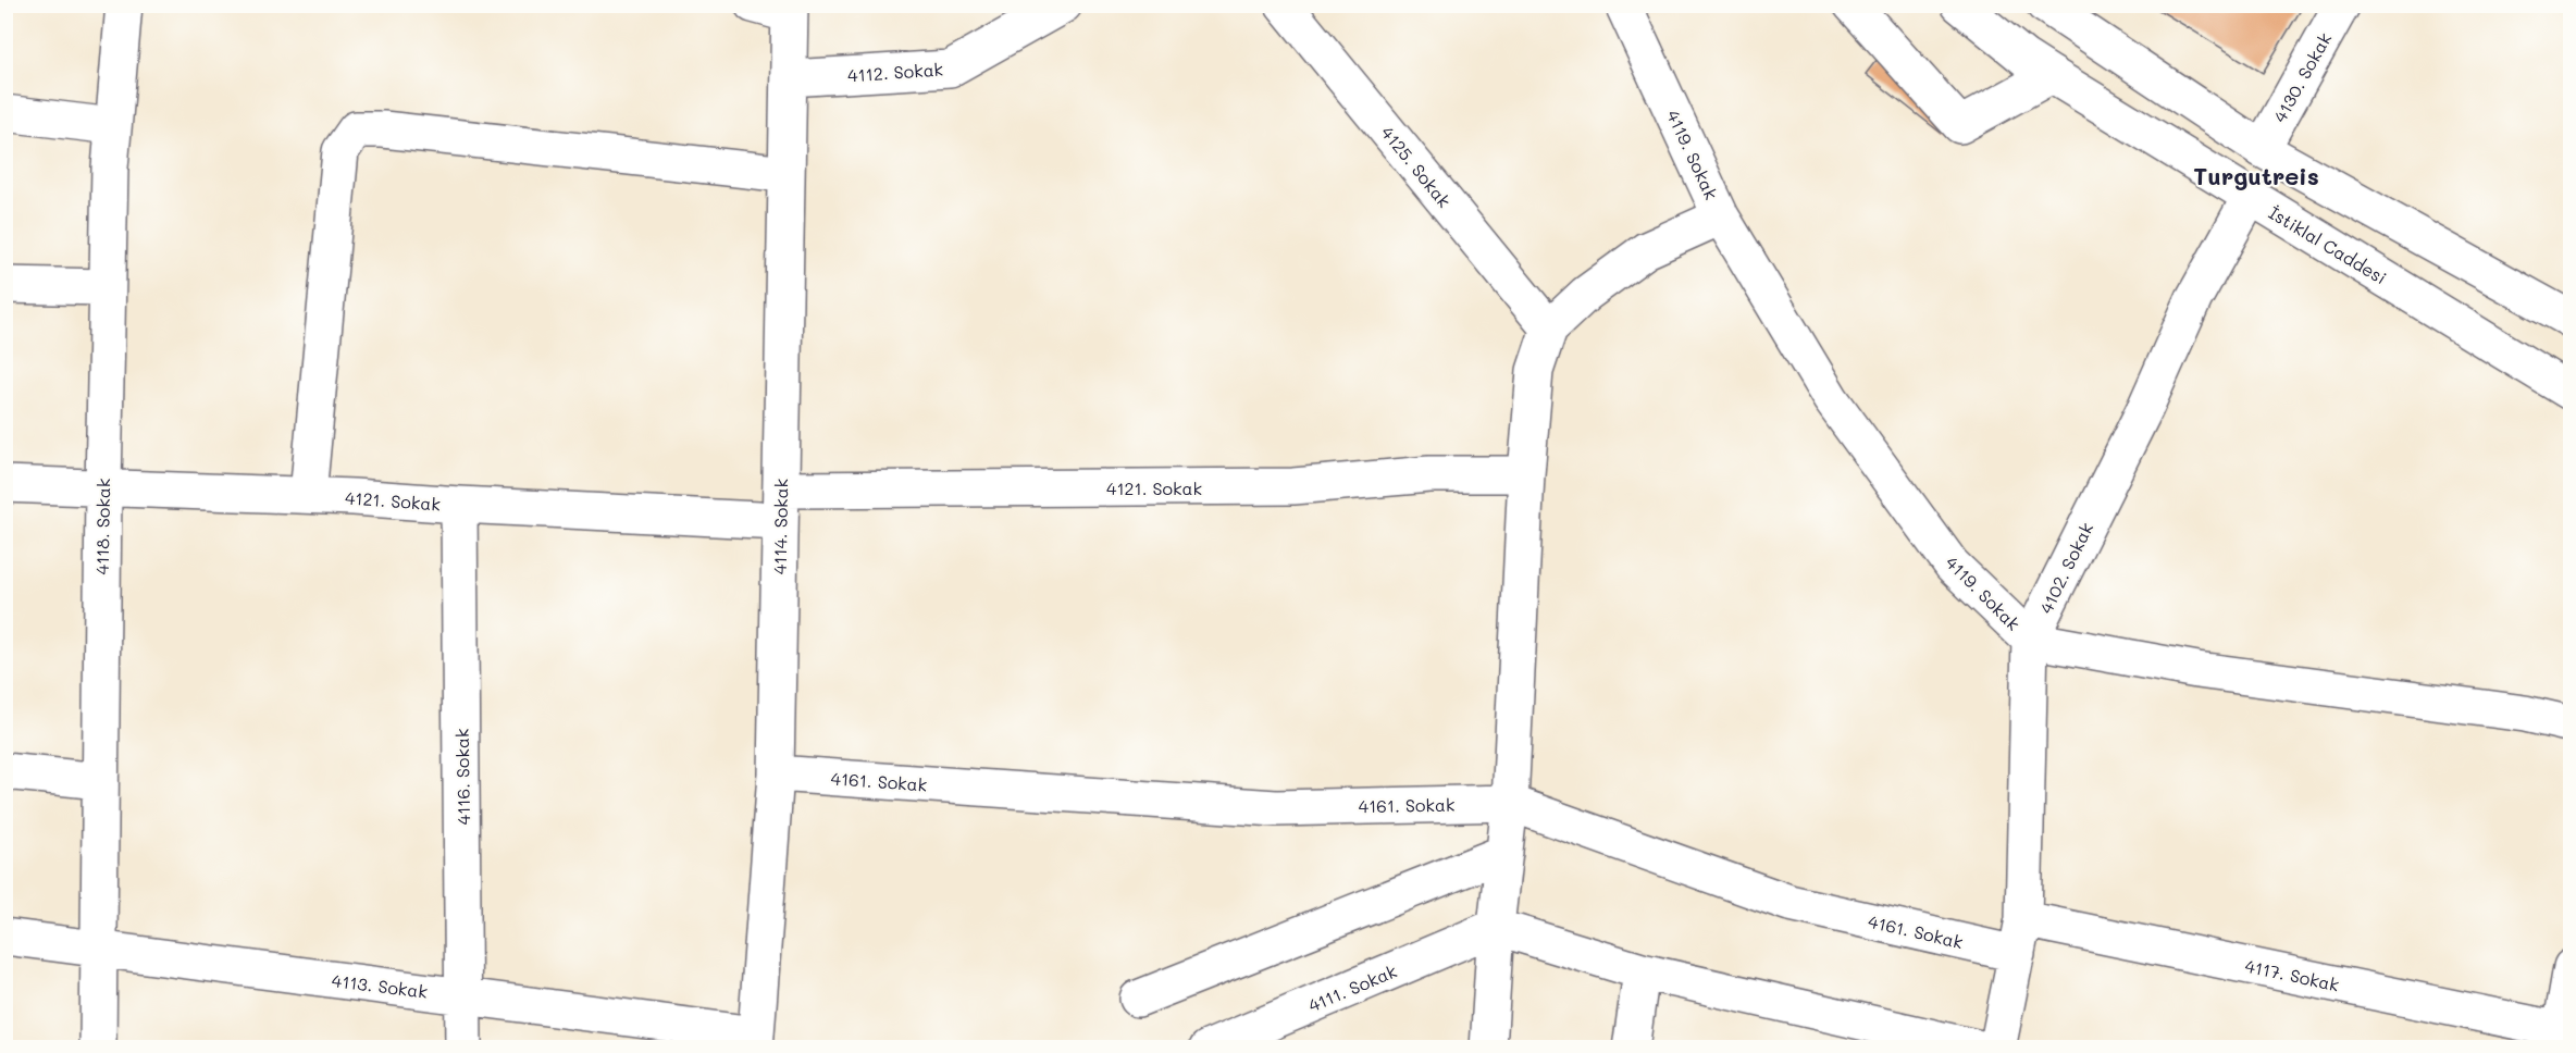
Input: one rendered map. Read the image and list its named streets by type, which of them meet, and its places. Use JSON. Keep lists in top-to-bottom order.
{
  "streets": {
    "street": [
      "4112. Sokak",
      "4130. Sokak",
      "4119. Sokak",
      "4125. Sokak",
      "İstiklal Caddesi",
      "4121. Sokak",
      "4118. Sokak",
      "4114. Sokak",
      "4102. Sokak",
      "4116. Sokak",
      "4161. Sokak",
      "4117. Sokak",
      "4113. Sokak",
      "4111. Sokak"
    ]
  },
  "crossings": [
    ["4112. Sokak", "4114. Sokak"],
    ["4119. Sokak", "4102. Sokak"],
    ["İstiklal Caddesi", "4102. Sokak"],
    ["4121. Sokak", "4118. Sokak"],
    ["4121. Sokak", "4114. Sokak"],
    ["4121. Sokak", "4116. Sokak"],
    ["4118. Sokak", "4113. Sokak"],
    ["4114. Sokak", "4161. Sokak"],
    ["4114. Sokak", "4113. Sokak"],
    ["4102. Sokak", "4161. Sokak"],
    ["4102. Sokak", "4117. Sokak"],
    ["4116. Sokak", "4113. Sokak"]
  ],
  "districts": ["Turgutreis"]
}
